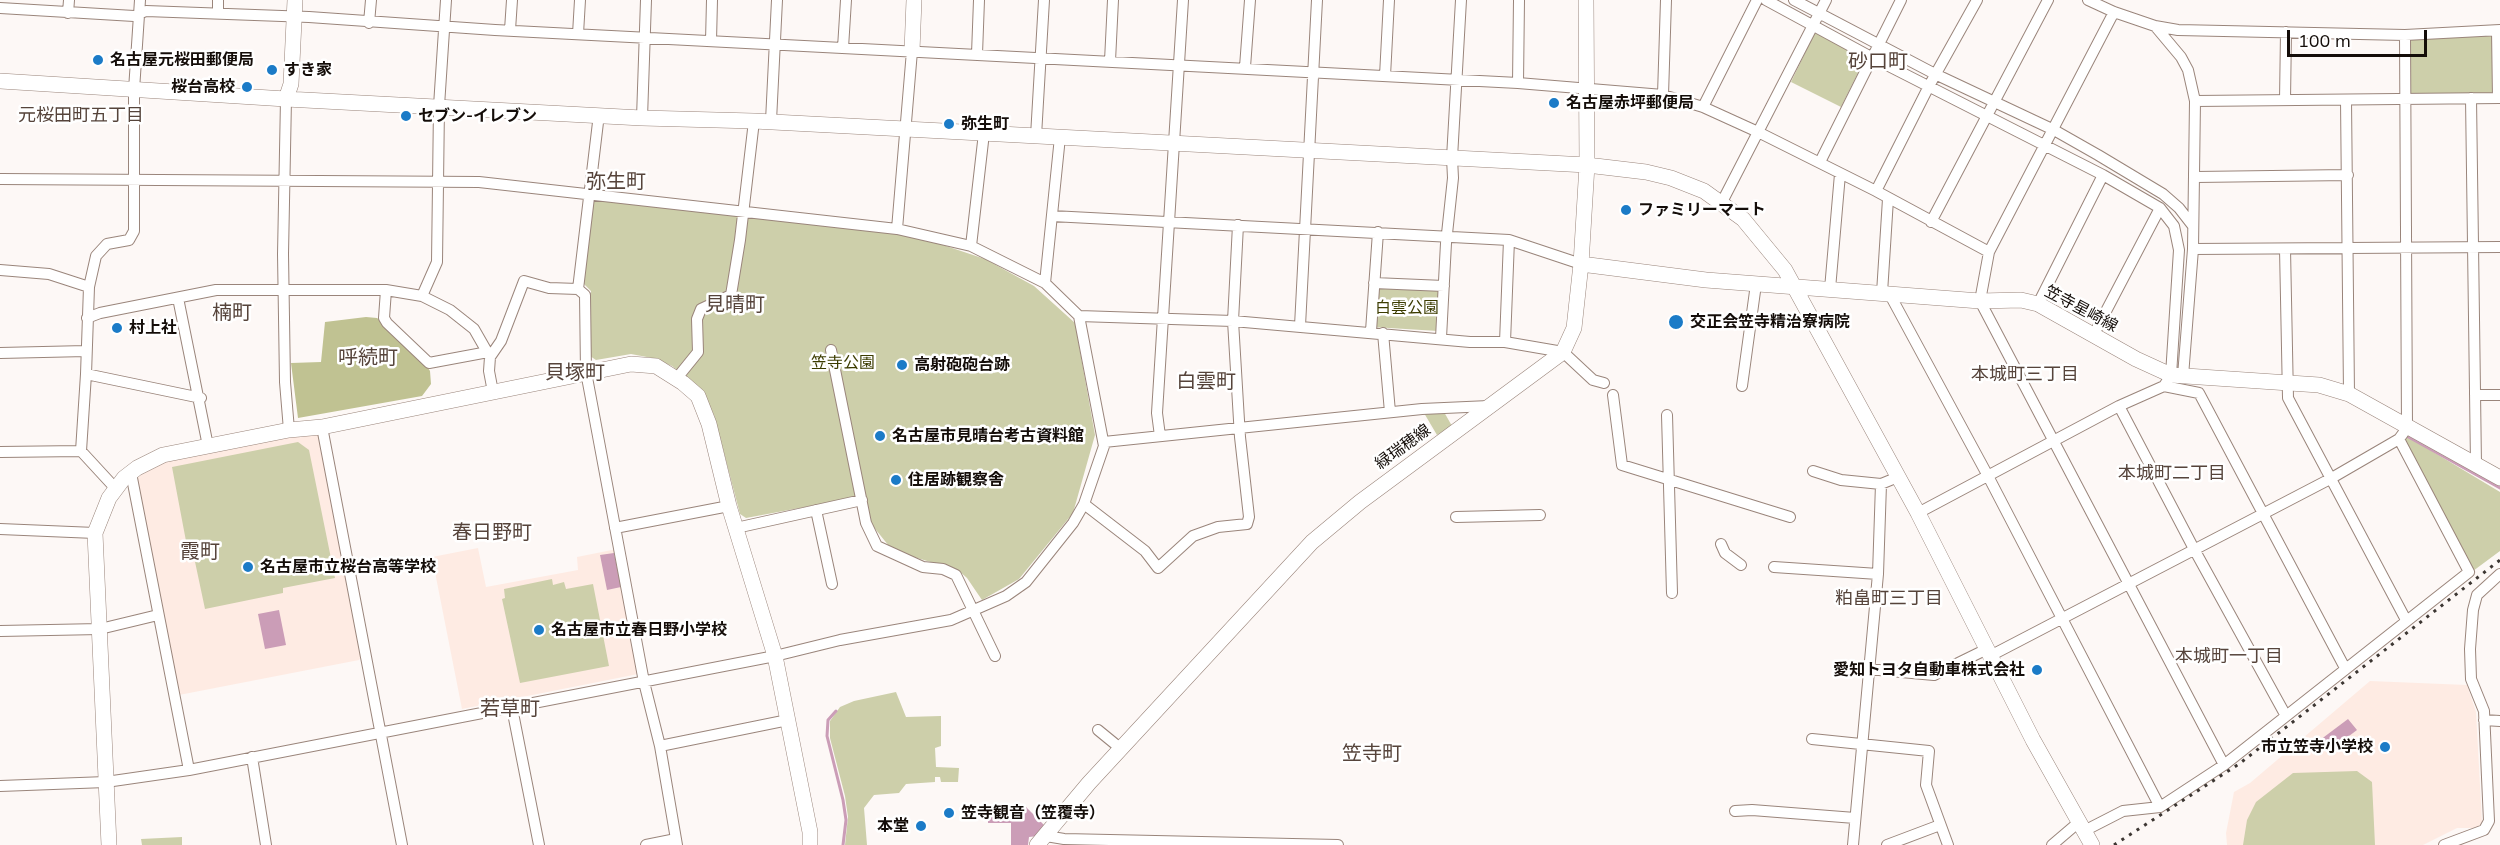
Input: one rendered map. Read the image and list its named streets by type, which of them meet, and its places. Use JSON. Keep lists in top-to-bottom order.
{
  "streets": {
    "street": ["笠寺星崎線", "緑瑞穂線"]
  },
  "districts": [
    "砂口町",
    "元桜田町五丁目",
    "弥生町",
    "見晴町",
    "楠町",
    "呼続町",
    "貝塚町",
    "本城町三丁目",
    "白雲町",
    "本城町二丁目",
    "春日野町",
    "霞町",
    "粕畠町三丁目",
    "本城町一丁目",
    "若草町",
    "笠寺町"
  ],
  "parks": ["白雲公園", "笠寺公園"],
  "places": [
    "名古屋元桜田郵便局",
    "すき家",
    "桜台高校",
    "名古屋赤坪郵便局",
    "セブン-イレブン",
    "弥生町",
    "ファミリーマート",
    "交正会笠寺精治寮病院",
    "村上社",
    "高射砲砲台跡",
    "名古屋市見晴台考古資料館",
    "住居跡観察舎",
    "名古屋市立桜台高等学校",
    "名古屋市立春日野小学校",
    "愛知トヨタ自動車株式会社",
    "市立笠寺小学校",
    "笠寺観音（笠覆寺）",
    "本堂"
  ],
  "scale_bar": "100 m"
}
